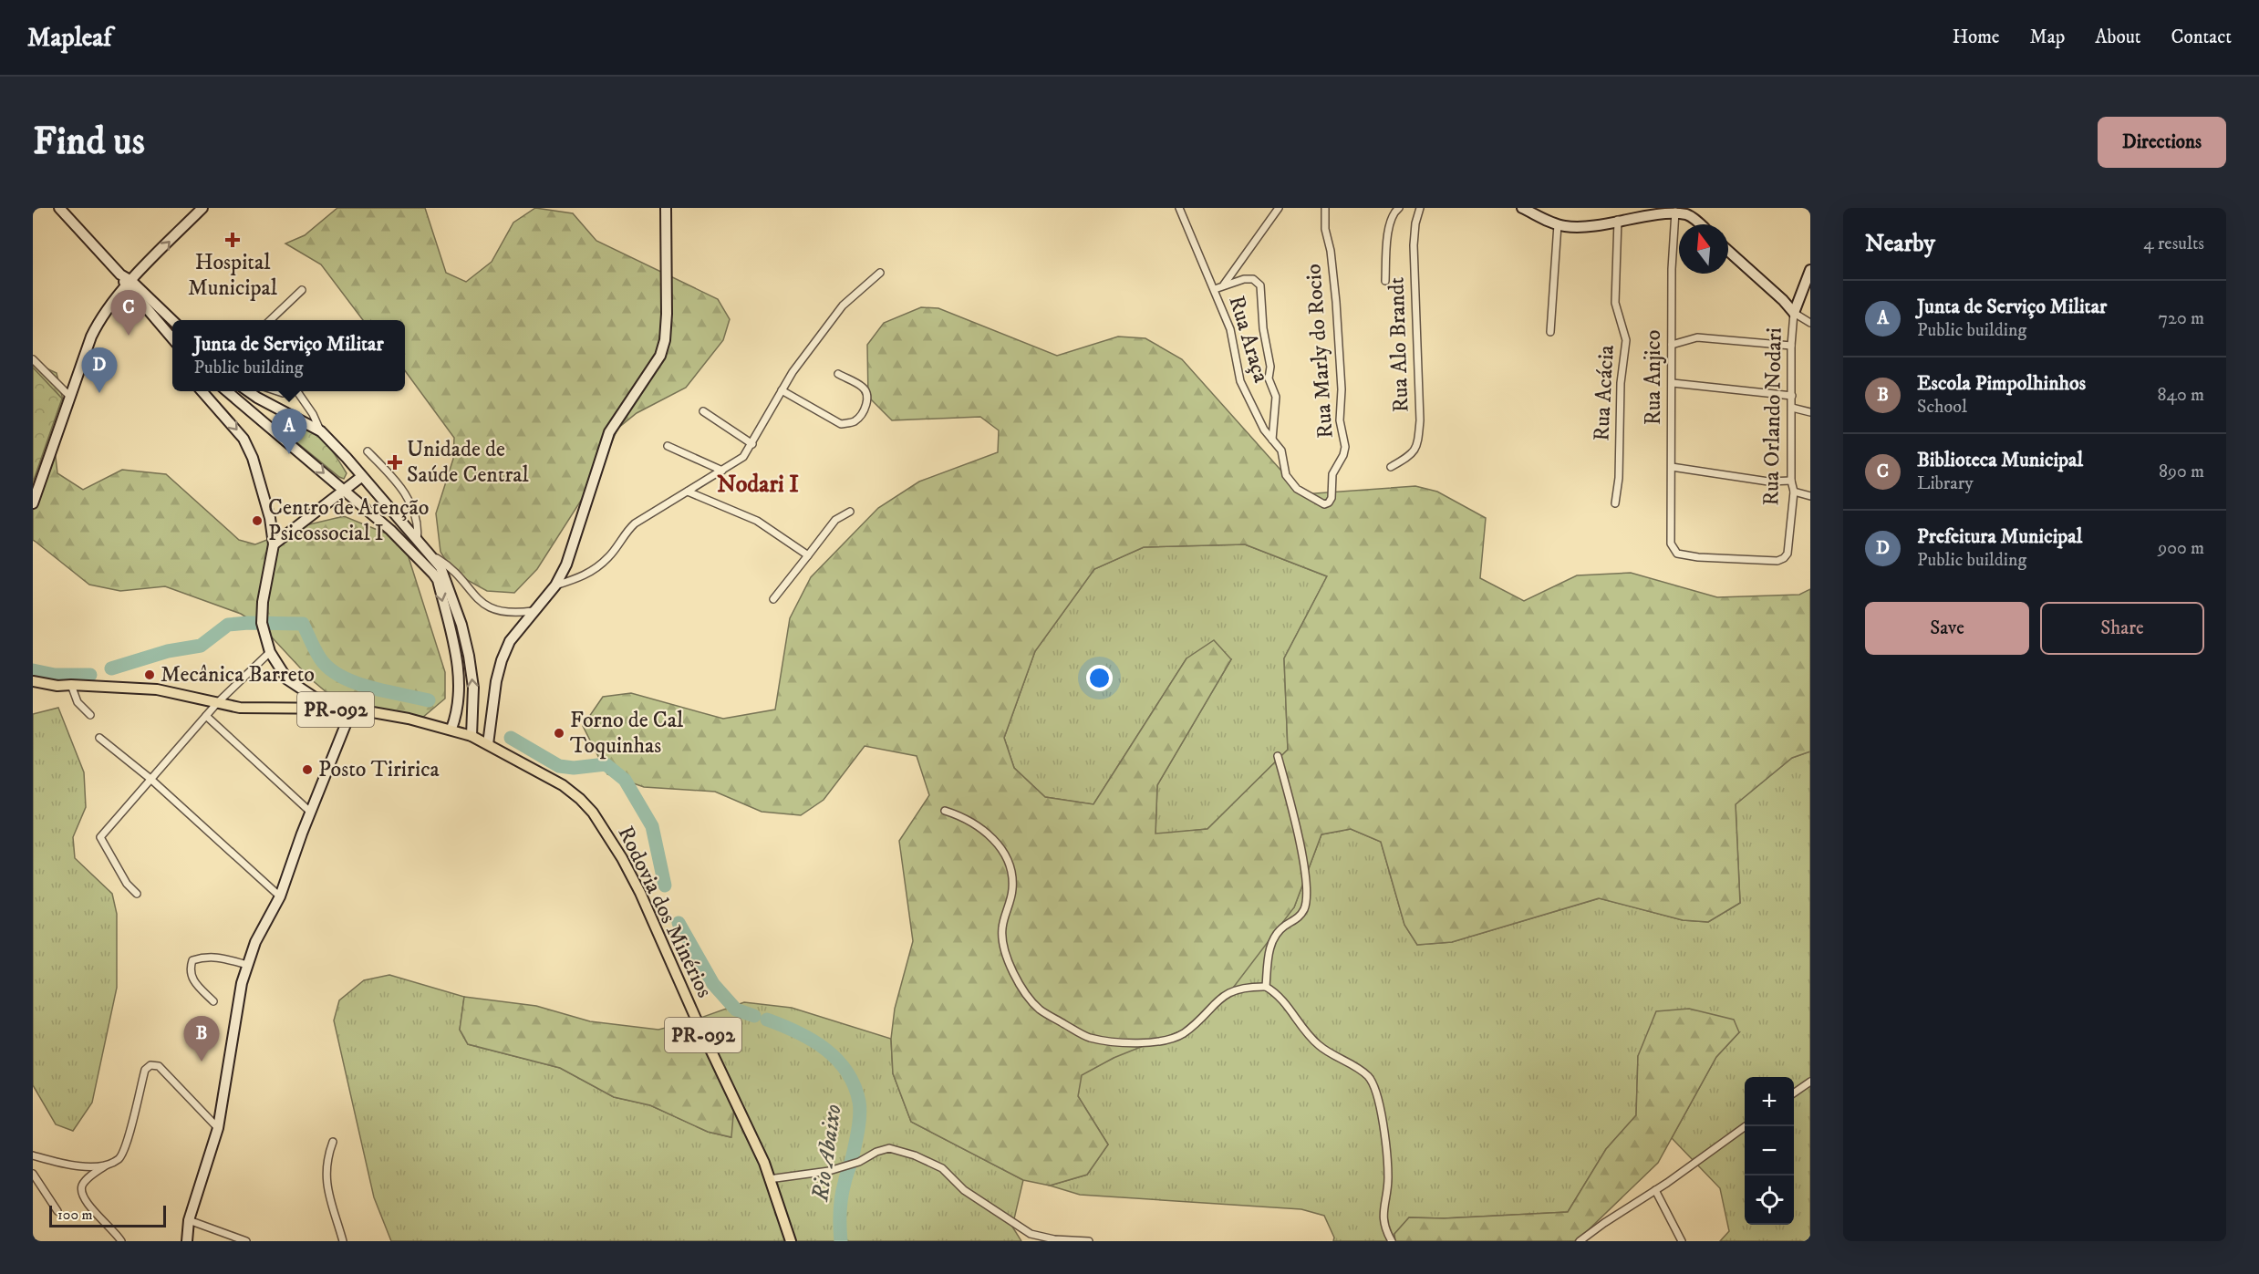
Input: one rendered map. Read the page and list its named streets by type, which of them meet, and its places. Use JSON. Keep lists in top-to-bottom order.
{
  "streets": {
    "main road": ["PR-092", "Rodovia dos Minérios"],
    "street": [
      "Rua Araça",
      "Rua Alo Brandt",
      "Rua Marly do Rocio",
      "Rua Anjico",
      "Rua Acácia",
      "Rua Orlando Nodari"
    ]
  },
  "crossings": [
    ["Rua Araça", "Rua Marly do Rocio"],
    ["Rua Anjico", "Rua Orlando Nodari"],
    ["PR-092", "Rodovia dos Minérios"]
  ],
  "districts": ["Nodari I"],
  "water": ["Rio Abaixo"],
  "places": {
    "health": ["Hospital Municipal", "Unidade de Saúde Central"],
    "other": [
      "Centro de Atenção Psicossocial I",
      "Mecânica Barreto",
      "Forno de Cal Toquinhas",
      "Posto Tiririca"
    ]
  },
  "scale_bar": "100 m",
  "north": "top",
  "page": {
    "header": "Mapleaf",
    "nav": [
      "Home",
      "Map",
      "About",
      "Contact"
    ],
    "buttons": [
      "Directions",
      ["Save", "Share"]
    ],
    "title": "Find us",
    "heading": ["Nearby", "4 results"],
    "list": [
      {
        "mark": "A",
        "name": "Junta de Serviço Militar",
        "note": "Public building",
        "value": "720 m"
      },
      {
        "mark": "B",
        "name": "Escola Pimpolhinhos",
        "note": "School",
        "value": "840 m"
      },
      {
        "mark": "C",
        "name": "Biblioteca Municipal",
        "note": "Library",
        "value": "890 m"
      },
      {
        "mark": "D",
        "name": "Prefeitura Municipal",
        "note": "Public building",
        "value": "900 m"
      }
    ],
    "pins": [
      "C",
      "D",
      "A",
      "B"
    ],
    "popup": ["Junta de Serviço Militar", "Public building"],
    "map_buttons": ["+", "−"],
    "scale": "100 m"
  }
}
